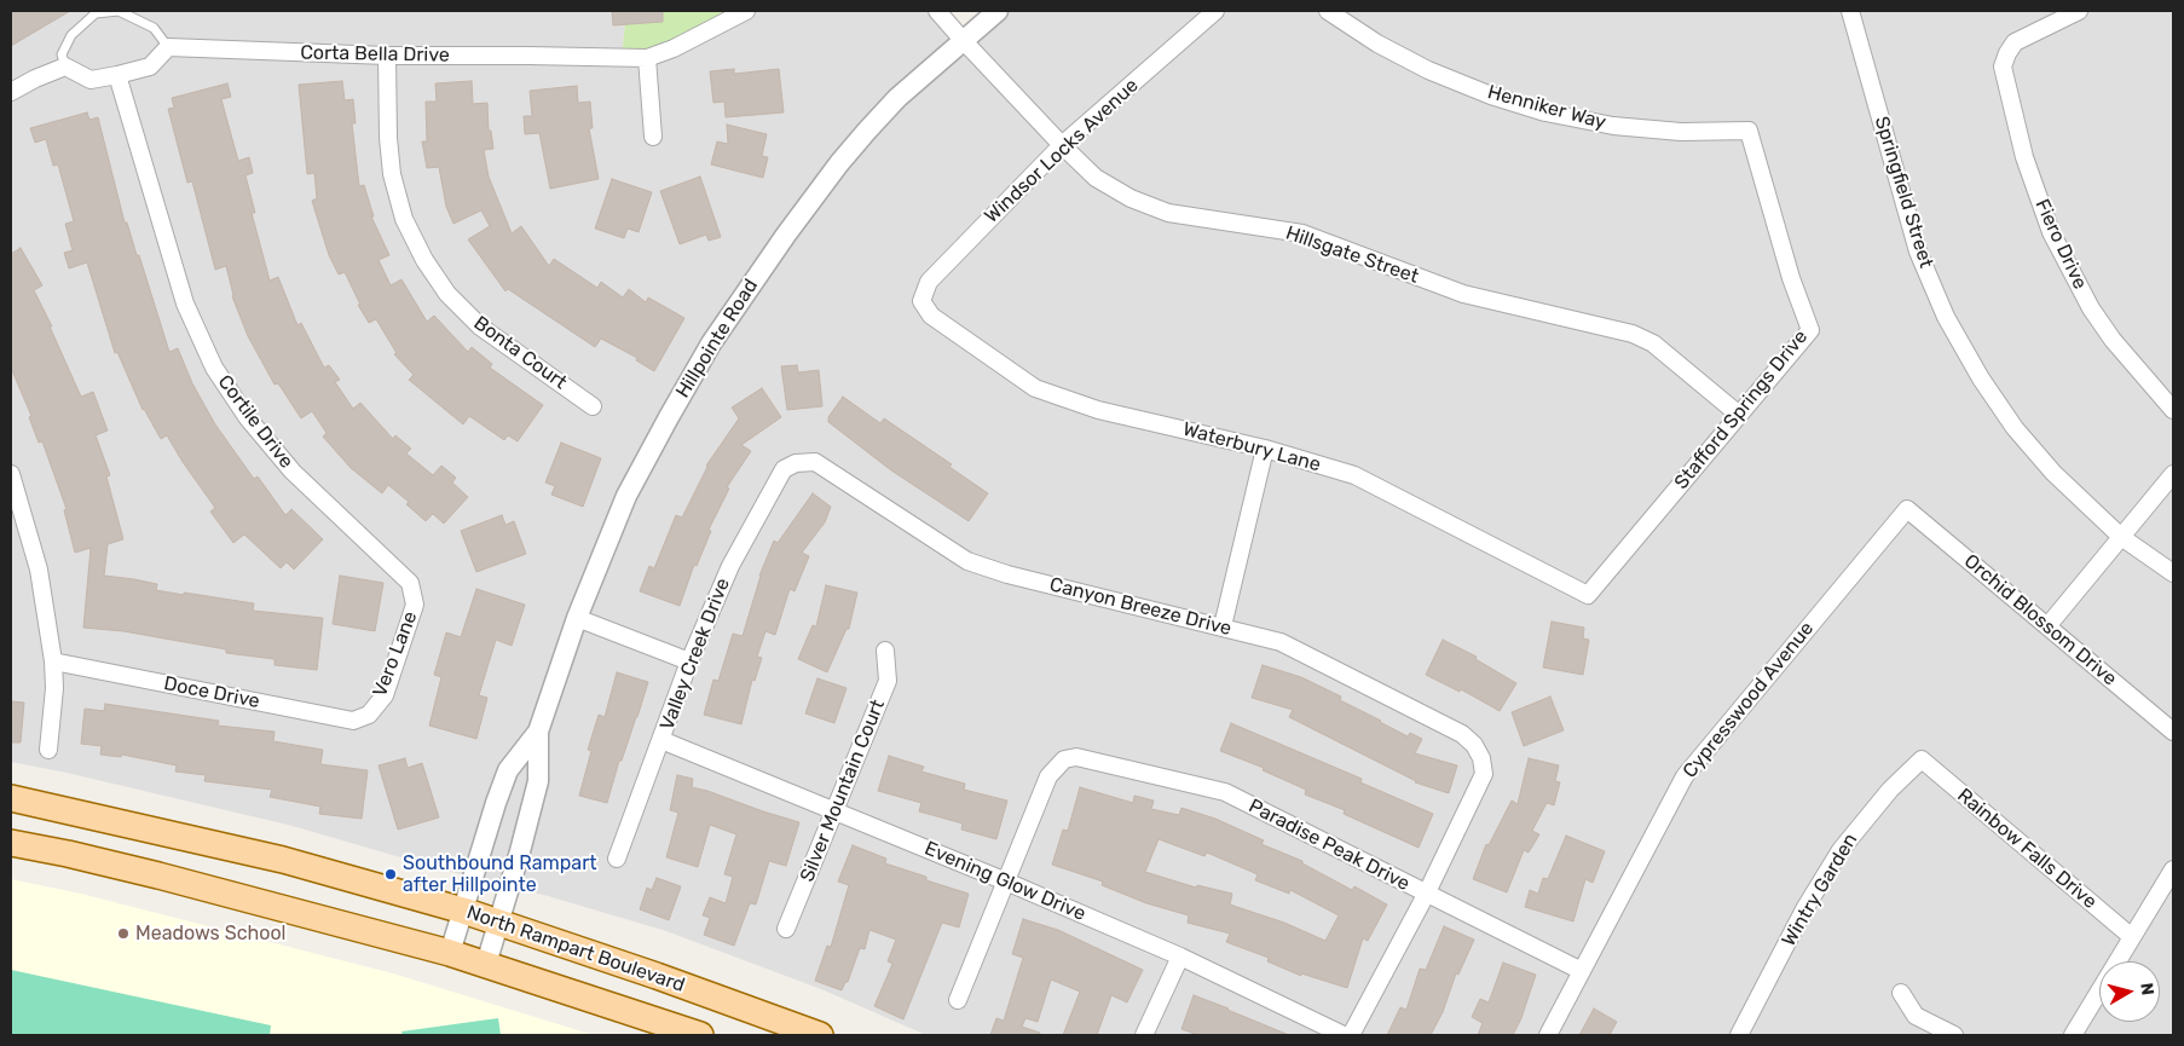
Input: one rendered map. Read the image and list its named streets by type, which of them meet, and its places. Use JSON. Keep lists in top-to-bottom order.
{
  "streets": {
    "main road": ["North Rampart Boulevard"],
    "street": [
      "Corta Bella Drive",
      "Henniker Way",
      "Windsor Locks Avenue",
      "Springfield Street",
      "Fiero Drive",
      "Hillsgate Street",
      "Hillpointe Road",
      "Bonta Court",
      "Stafford Springs Drive",
      "Cortile Drive",
      "Waterbury Lane",
      "Canyon Breeze Drive",
      "Orchid Blossom Drive",
      "Vero Lane",
      "Valley Creek Drive",
      "Doce Drive",
      "Cypresswood Avenue",
      "Silver Mountain Court",
      "Paradise Peak Drive",
      "Rainbow Falls Drive",
      "Evening Glow Drive",
      "Wintry Garden"
    ]
  },
  "crossings": [
    ["Corta Bella Drive", "Bonta Court"],
    ["Henniker Way", "Stafford Springs Drive"],
    ["Windsor Locks Avenue", "Hillsgate Street"],
    ["Windsor Locks Avenue", "Waterbury Lane"],
    ["Hillsgate Street", "Hillpointe Road"],
    ["Hillsgate Street", "Stafford Springs Drive"],
    ["Hillpointe Road", "North Rampart Boulevard"],
    ["Stafford Springs Drive", "Waterbury Lane"],
    ["Cortile Drive", "Vero Lane"],
    ["Canyon Breeze Drive", "Valley Creek Drive"],
    ["Canyon Breeze Drive", "Paradise Peak Drive"],
    ["Orchid Blossom Drive", "Cypresswood Avenue"],
    ["Vero Lane", "Doce Drive"],
    ["Valley Creek Drive", "Evening Glow Drive"],
    ["Cypresswood Avenue", "Paradise Peak Drive"],
    ["Silver Mountain Court", "Evening Glow Drive"],
    ["Paradise Peak Drive", "Evening Glow Drive"],
    ["Rainbow Falls Drive", "Wintry Garden"]
  ],
  "places": ["Southbound Rampart after Hillpointe", "Meadows School"],
  "north": "right"
}
